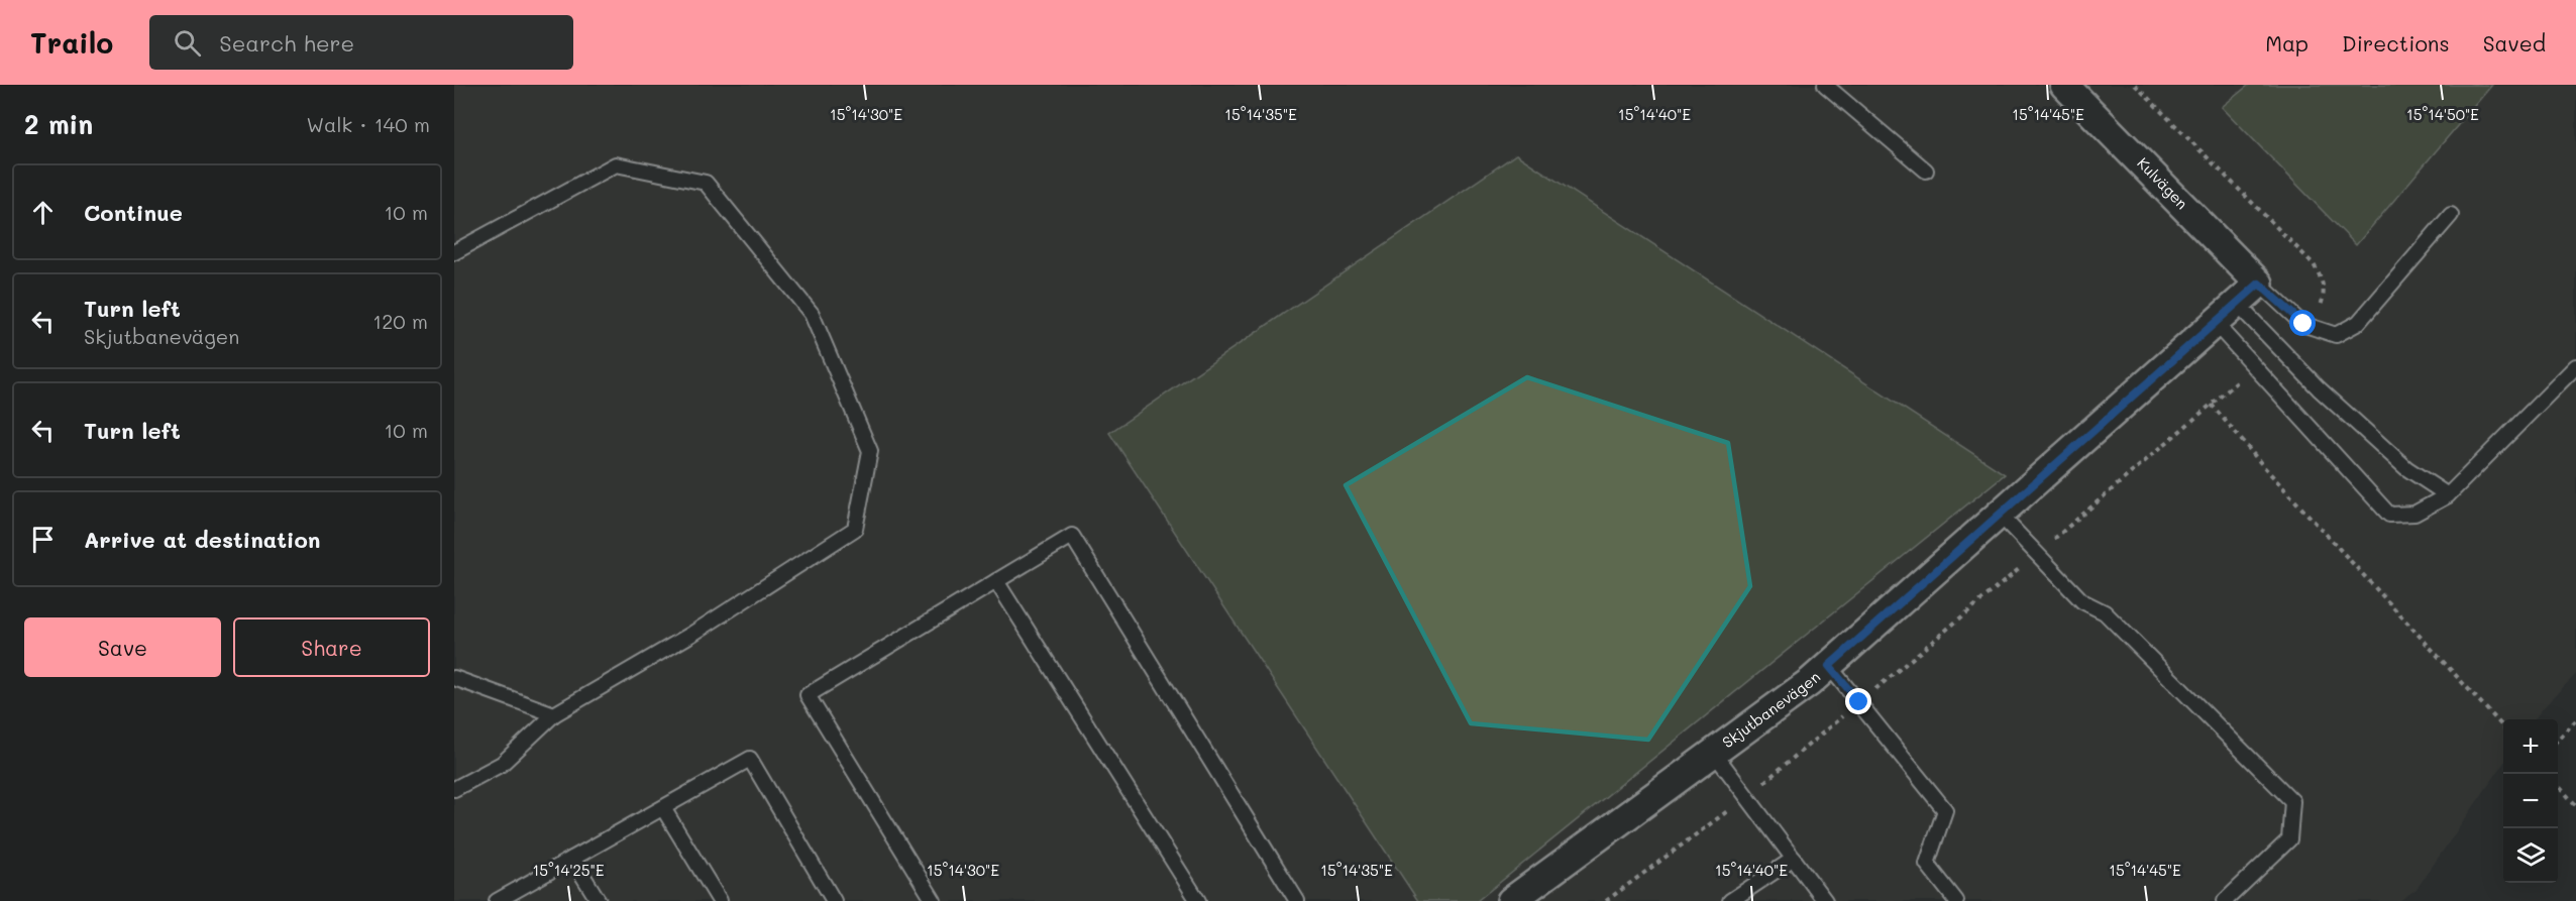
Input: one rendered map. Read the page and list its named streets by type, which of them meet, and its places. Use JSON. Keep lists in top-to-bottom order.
{
  "streets": {
    "street": ["Kulvägen", "Skjutbanevägen"]
  },
  "crossings": [
    ["Kulvägen", "Skjutbanevägen"]
  ],
  "page": {
    "header": "Trailo",
    "search": "Search here",
    "nav": ["Map", "Directions", "Saved"],
    "heading": ["2 min", "Walk · 140 m"],
    "list": [
      ["Continue", "10 m"],
      ["Turn left", "Skjutbanevägen", "120 m"],
      ["Turn left", "10 m"],
      "Arrive at destination"
    ],
    "buttons": ["Save", "Share"],
    "map_buttons": ["+", "−"]
  },
  "coordinates": [
    "15°14'30\"E",
    "15°14'35\"E",
    "15°14'40\"E",
    "15°14'45\"E",
    "15°14'50\"E",
    "15°14'25\"E"
  ]
}
